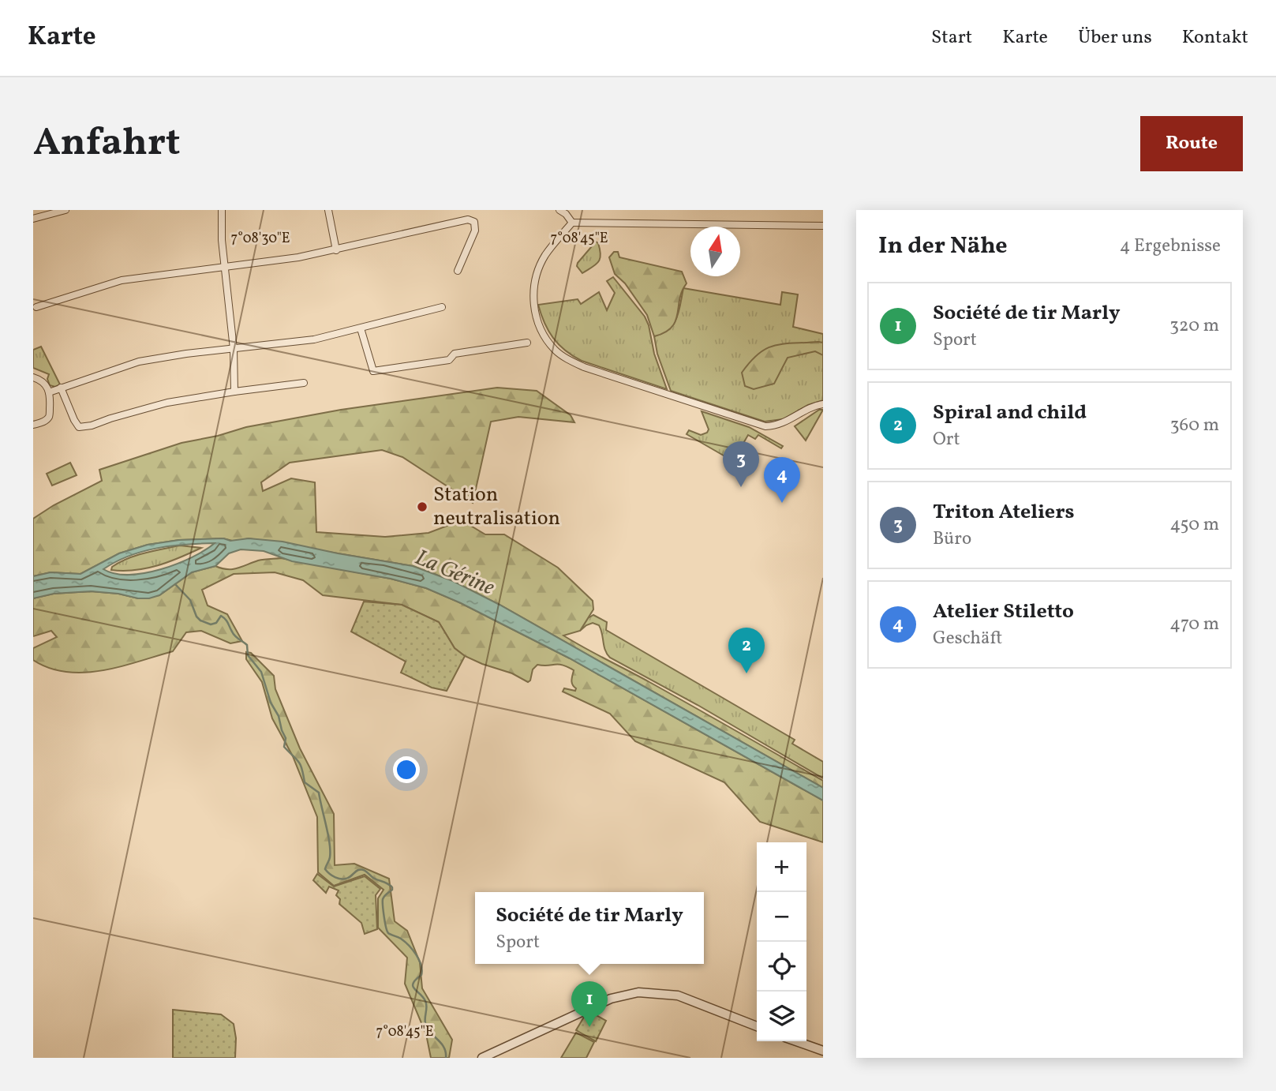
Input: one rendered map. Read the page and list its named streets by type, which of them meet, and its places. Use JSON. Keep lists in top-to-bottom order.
{
  "water": ["La Gérine"],
  "places": ["Station neutralisation"],
  "north": "top",
  "page": {
    "header": "Karte",
    "nav": [
      "Start",
      "Karte",
      "Über uns",
      "Kontakt"
    ],
    "buttons": "Route",
    "title": "Anfahrt",
    "heading": ["In der Nähe", "4 Ergebnisse"],
    "list": [
      {
        "mark": "1",
        "name": "Société de tir Marly",
        "note": "Sport",
        "value": "320 m"
      },
      {
        "mark": "2",
        "name": "Spiral and child",
        "note": "Ort",
        "value": "360 m"
      },
      {
        "mark": "3",
        "name": "Triton Ateliers",
        "note": "Büro",
        "value": "450 m"
      },
      {
        "mark": "4",
        "name": "Atelier Stiletto",
        "note": "Geschäft",
        "value": "470 m"
      }
    ],
    "pins": [
      "3",
      "4",
      "2",
      "1"
    ],
    "map_buttons": ["+", "−"],
    "popup": ["Société de tir Marly", "Sport"]
  },
  "coordinates": ["7°08'30\"E", "7°08'45\"E"]
}
